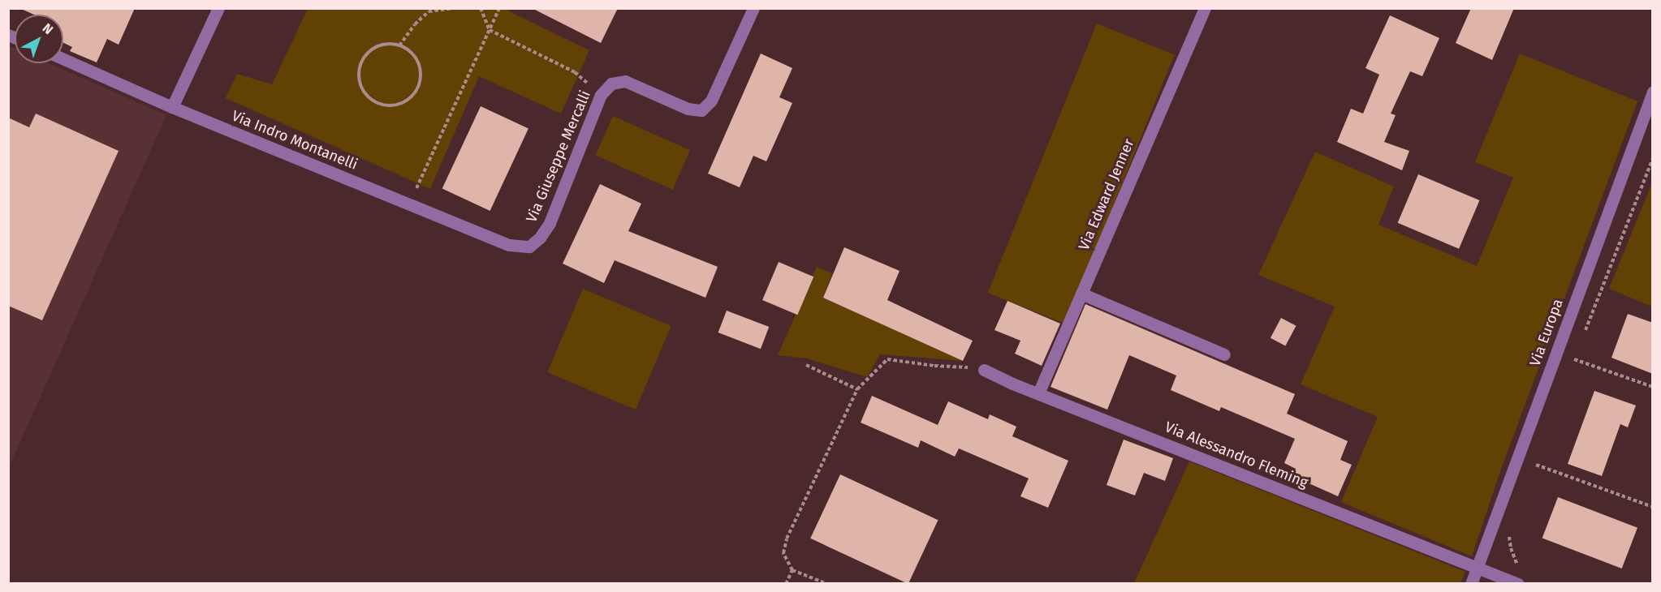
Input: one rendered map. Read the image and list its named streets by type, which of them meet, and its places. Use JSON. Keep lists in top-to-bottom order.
{
  "streets": {
    "street": [
      "Via Indro Montanelli",
      "Via Giuseppe Mercalli",
      "Via Edward Jenner",
      "Via Europa",
      "Via Alessandro Fleming"
    ]
  },
  "crossings": [
    ["Via Indro Montanelli", "Via Giuseppe Mercalli"],
    ["Via Edward Jenner", "Via Alessandro Fleming"],
    ["Via Europa", "Via Alessandro Fleming"]
  ],
  "north": "top right"
}
